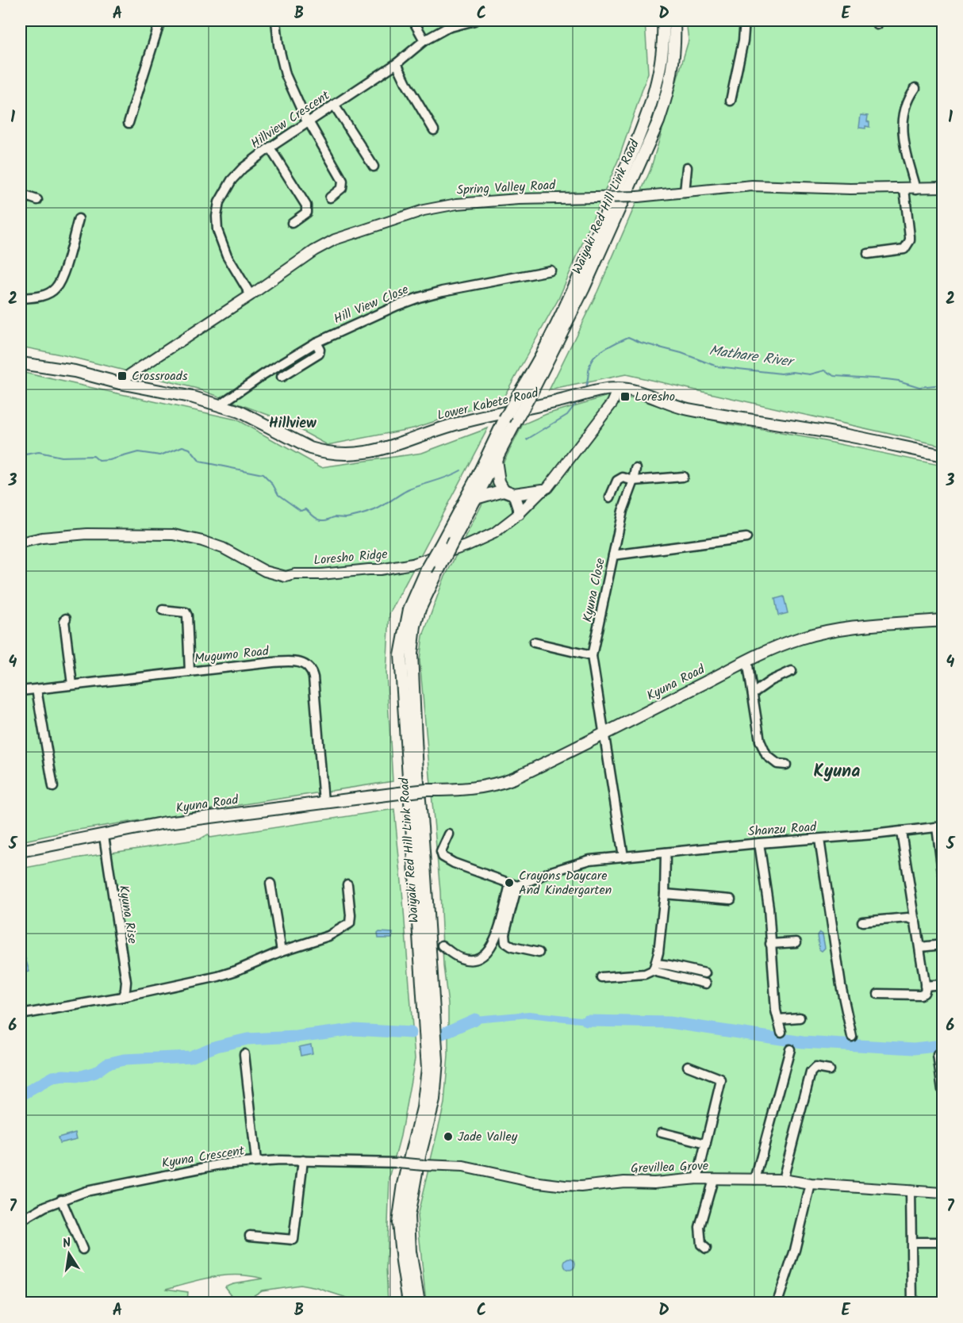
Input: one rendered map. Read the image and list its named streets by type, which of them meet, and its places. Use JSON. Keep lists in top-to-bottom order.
{
  "streets": {
    "main road": ["Waiyaki Red Hill Link Road", "Lower Kabete Road", "Kyuna Road"],
    "street": [
      "Hillview Crescent",
      "Spring Valley Road",
      "Hill View Close",
      "Loresho Ridge",
      "Kyuna Close",
      "Mugumo Road",
      "Shanzu Road",
      "Kyuna Rise",
      "Kyuna Crescent",
      "Grevillea Grove"
    ]
  },
  "crossings": [
    ["Hillview Crescent", "Spring Valley Road"],
    ["Spring Valley Road", "Lower Kabete Road"],
    ["Hill View Close", "Lower Kabete Road"],
    ["Lower Kabete Road", "Loresho Ridge"],
    ["Kyuna Close", "Kyuna Road"],
    ["Mugumo Road", "Kyuna Road"],
    ["Kyuna Road", "Kyuna Rise"],
    ["Kyuna Crescent", "Grevillea Grove"]
  ],
  "districts": ["Hillview", "Kyuna"],
  "water": ["Mathare River"],
  "places": {
    "transit": ["Crossroads", "Loresho"],
    "other": ["Crayons Daycare And Kindergarten", "Jade Valley"]
  },
  "north": "top",
  "grid": {
    "columns": [
      "A",
      "B",
      "C",
      "D",
      "E"
    ],
    "rows": [
      "1",
      "2",
      "3",
      "4",
      "5",
      "6",
      "7"
    ]
  }
}
